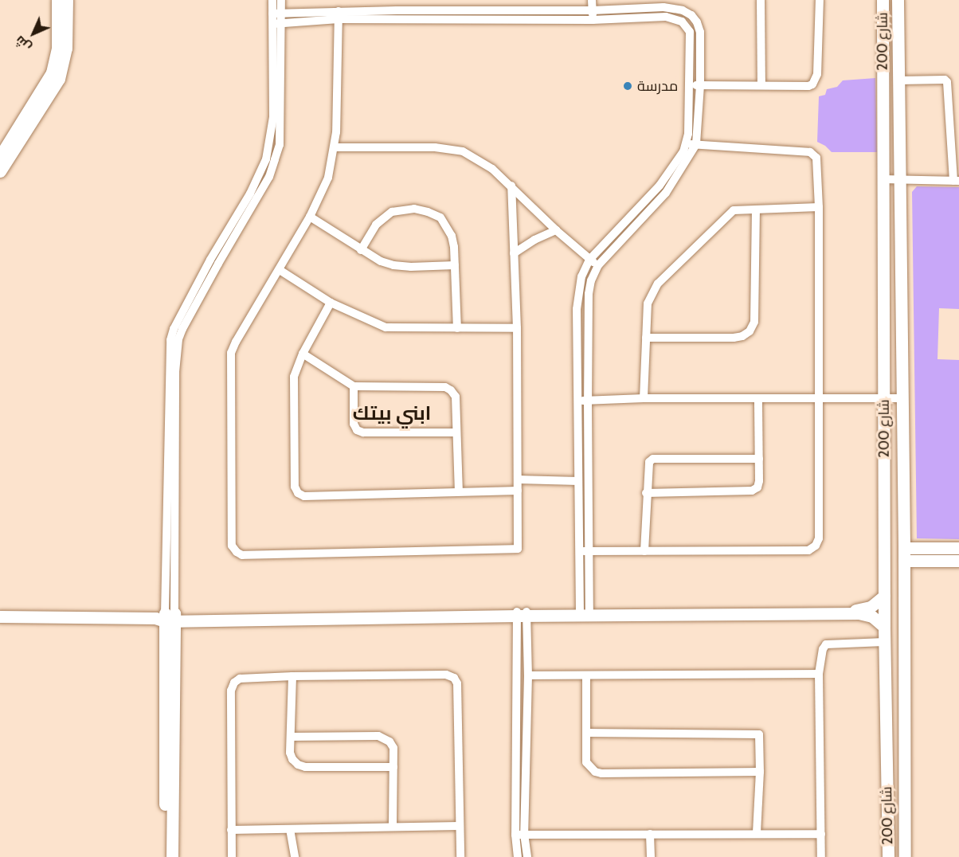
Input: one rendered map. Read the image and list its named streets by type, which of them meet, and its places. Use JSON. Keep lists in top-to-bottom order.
{
  "streets": {
    "street": ["شارع 200"]
  },
  "districts": ["ابني بيتك"],
  "places": ["مدرسة"],
  "north": "bottom left"
}
